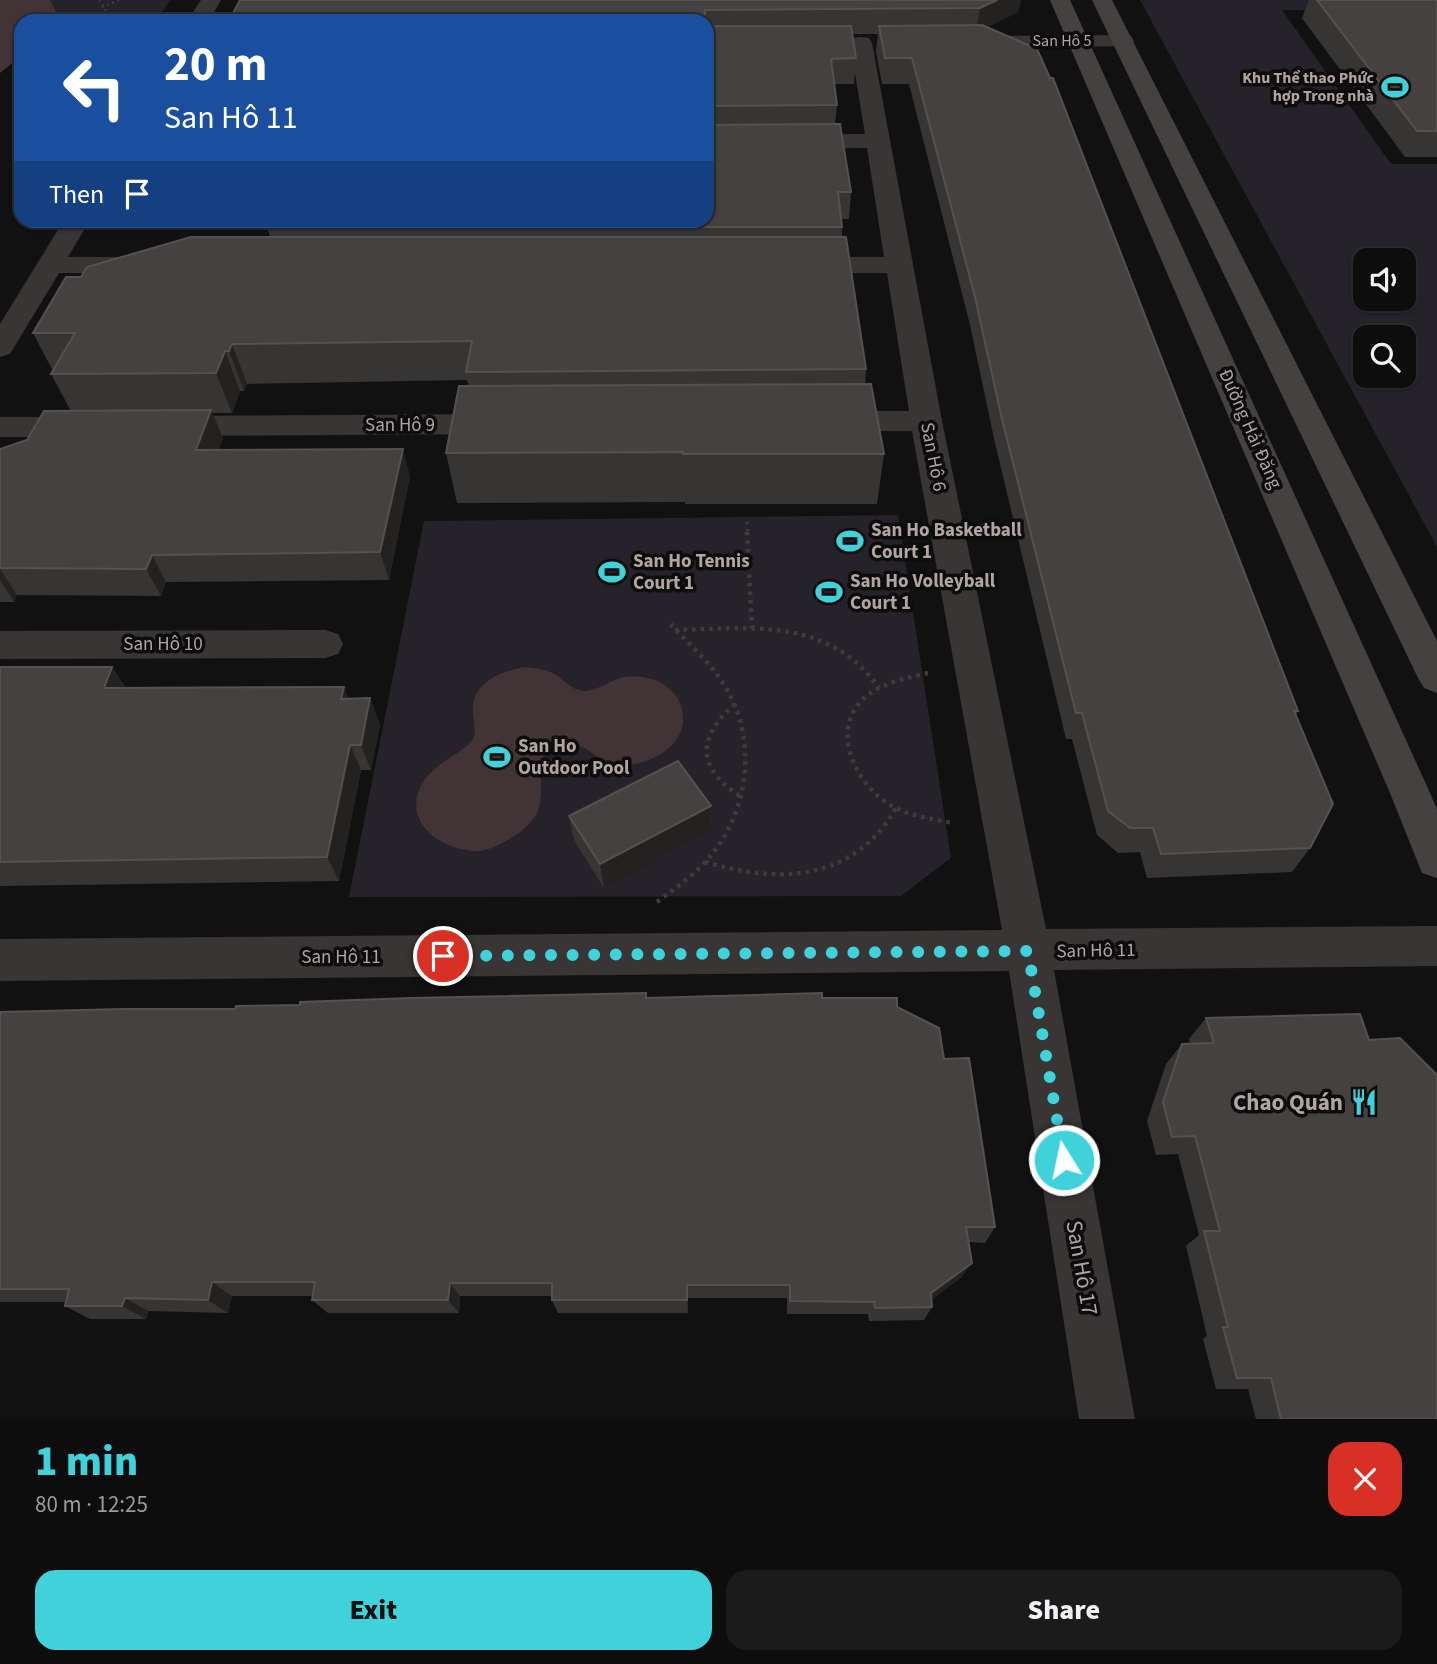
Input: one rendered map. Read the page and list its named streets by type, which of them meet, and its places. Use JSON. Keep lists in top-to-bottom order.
{
  "streets": {
    "street": [
      "San Hô 5",
      "San Hô 9",
      "Đường Hải Đăng",
      "San Hô 6",
      "San Hô 10",
      "San Hô 11",
      "San Hô 17"
    ]
  },
  "crossings": [
    ["San Hô 5", "Đường Hải Đăng"],
    ["San Hô 6", "San Hô 11"],
    ["San Hô 6", "San Hô 17"],
    ["San Hô 11", "San Hô 17"]
  ],
  "places": {
    "sports": [
      "Khu Thể thao Phức hợp Trong nhà",
      "San Ho Basketball Court 1",
      "San Ho Tennis Court 1",
      "San Ho Volleyball Court 1",
      "San Ho Outdoor Pool"
    ],
    "restaurant": ["Chao Quán"]
  },
  "page": {
    "turn": ["20 m", "San Hô 11"],
    "then": "Then",
    "heading": ["1 min", "80 m · 12:25"],
    "buttons": ["Exit", "Share"]
  }
}
